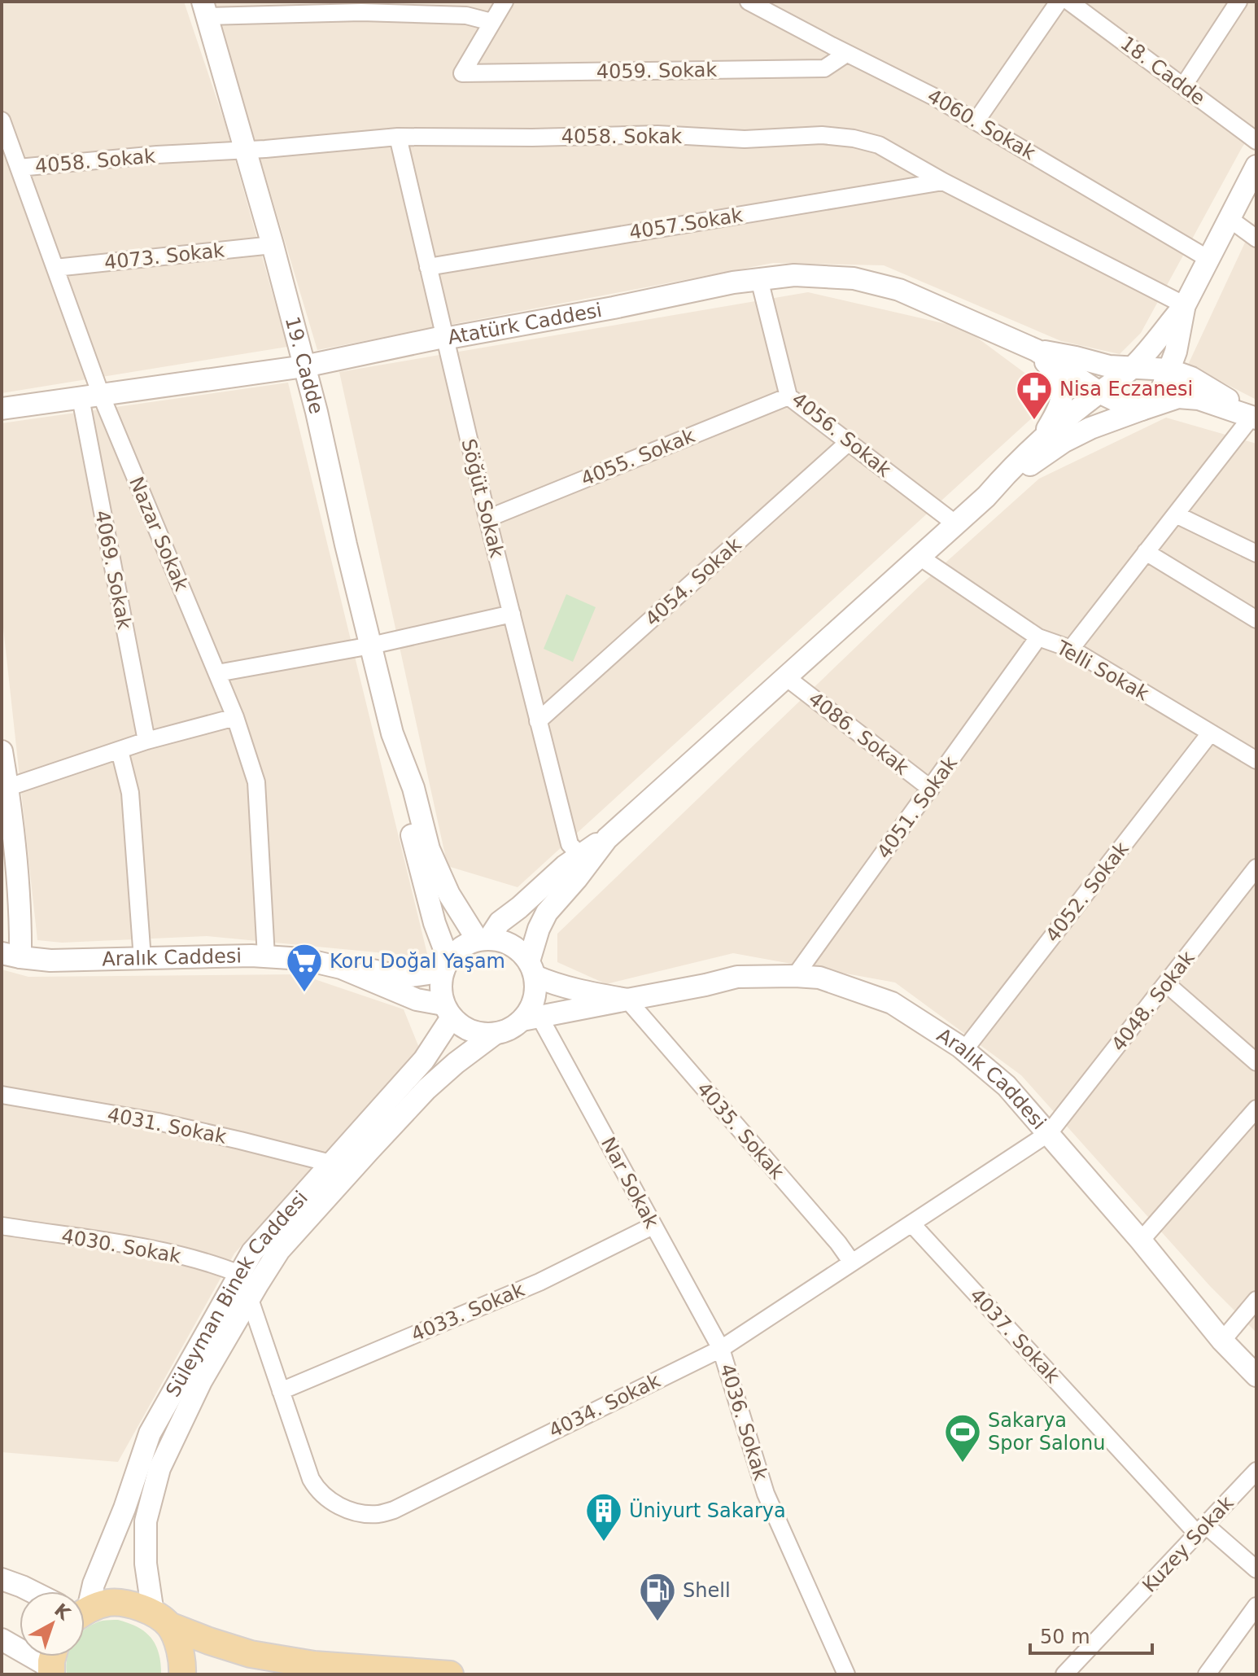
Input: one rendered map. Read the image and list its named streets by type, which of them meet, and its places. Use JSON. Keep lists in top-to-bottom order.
{
  "streets": {
    "street": [
      "4059. Sokak",
      "18. Cadde",
      "4060. Sokak",
      "4058. Sokak",
      "4057.Sokak",
      "4073. Sokak",
      "Atatürk Caddesi",
      "19. Cadde",
      "4056. Sokak",
      "4055. Sokak",
      "Söğüt Sokak",
      "Nazar Sokak",
      "4069. Sokak",
      "4054. Sokak",
      "Telli Sokak",
      "4086. Sokak",
      "4051. Sokak",
      "4052. Sokak",
      "Aralık Caddesi",
      "4048. Sokak",
      "4031. Sokak",
      "4035. Sokak",
      "Nar Sokak",
      "4030. Sokak",
      "Süleyman Binek Caddesi",
      "4033. Sokak",
      "4037. Sokak",
      "4034. Sokak",
      "4036. Sokak",
      "Kuzey Sokak"
    ]
  },
  "crossings": [
    ["4059. Sokak", "4060. Sokak"],
    ["4058. Sokak", "4057.Sokak"],
    ["4058. Sokak", "19. Cadde"],
    ["4058. Sokak", "Söğüt Sokak"],
    ["4058. Sokak", "Nazar Sokak"],
    ["4057.Sokak", "Söğüt Sokak"],
    ["4073. Sokak", "19. Cadde"],
    ["4073. Sokak", "Nazar Sokak"],
    ["Atatürk Caddesi", "19. Cadde"],
    ["Atatürk Caddesi", "4056. Sokak"],
    ["Atatürk Caddesi", "Söğüt Sokak"],
    ["Atatürk Caddesi", "Nazar Sokak"],
    ["Atatürk Caddesi", "4069. Sokak"],
    ["4056. Sokak", "4055. Sokak"],
    ["4056. Sokak", "4054. Sokak"],
    ["4055. Sokak", "Söğüt Sokak"],
    ["Söğüt Sokak", "4054. Sokak"],
    ["Nazar Sokak", "4069. Sokak"],
    ["Nazar Sokak", "Aralık Caddesi"],
    ["Telli Sokak", "4051. Sokak"],
    ["Telli Sokak", "4052. Sokak"],
    ["4086. Sokak", "4051. Sokak"],
    ["4051. Sokak", "Aralık Caddesi"],
    ["4052. Sokak", "Aralık Caddesi"],
    ["Aralık Caddesi", "4048. Sokak"],
    ["Aralık Caddesi", "4035. Sokak"],
    ["Aralık Caddesi", "Nar Sokak"],
    ["Aralık Caddesi", "Süleyman Binek Caddesi"],
    ["Aralık Caddesi", "4034. Sokak"],
    ["4048. Sokak", "4034. Sokak"],
    ["4031. Sokak", "Süleyman Binek Caddesi"],
    ["4035. Sokak", "4034. Sokak"],
    ["Nar Sokak", "Süleyman Binek Caddesi"],
    ["Nar Sokak", "4033. Sokak"],
    ["Nar Sokak", "4034. Sokak"],
    ["Nar Sokak", "4036. Sokak"],
    ["4030. Sokak", "Süleyman Binek Caddesi"],
    ["Süleyman Binek Caddesi", "4034. Sokak"],
    ["4033. Sokak", "4034. Sokak"],
    ["4037. Sokak", "4034. Sokak"],
    ["4037. Sokak", "Kuzey Sokak"],
    ["4034. Sokak", "4036. Sokak"]
  ],
  "places": {
    "pharmacy": ["Nisa Eczanesi"],
    "supermarket": ["Koru Doğal Yaşam"],
    "sports": ["Sakarya Spor Salonu"],
    "building": ["Üniyurt Sakarya"],
    "fuel station": ["Shell"]
  },
  "scale_bar": "50 m",
  "north": "top right"
}
